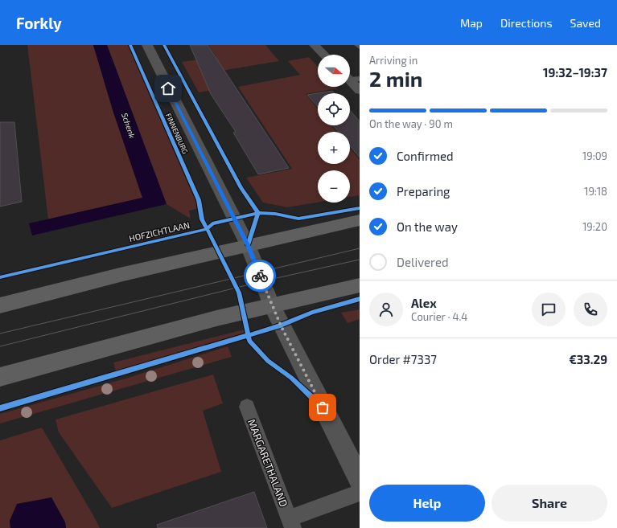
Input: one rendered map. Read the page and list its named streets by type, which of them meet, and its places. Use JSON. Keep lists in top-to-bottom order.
{
  "streets": {
    "street": ["FINNENBURG"],
    "lane": ["MARGARETHALAND"],
    "cycle path": ["HOFZICHTLAAN"]
  },
  "water": ["Schenk"],
  "north": "right",
  "page": {
    "header": "Forkly",
    "nav": ["Map", "Directions", "Saved"],
    "heading": ["2 min", "Arriving in", "19:32–19:37"],
    "panel": [
      "Alex",
      "Courier · 4.4",
      "Order #7337",
      "€33.29"
    ],
    "map_buttons": ["+", "−"],
    "bar": "On the way · 90 m",
    "list": [
      ["Confirmed", "19:09"],
      ["Preparing", "19:18"],
      ["On the way", "19:20"],
      "Delivered"
    ],
    "buttons": ["Help", "Share"]
  }
}
